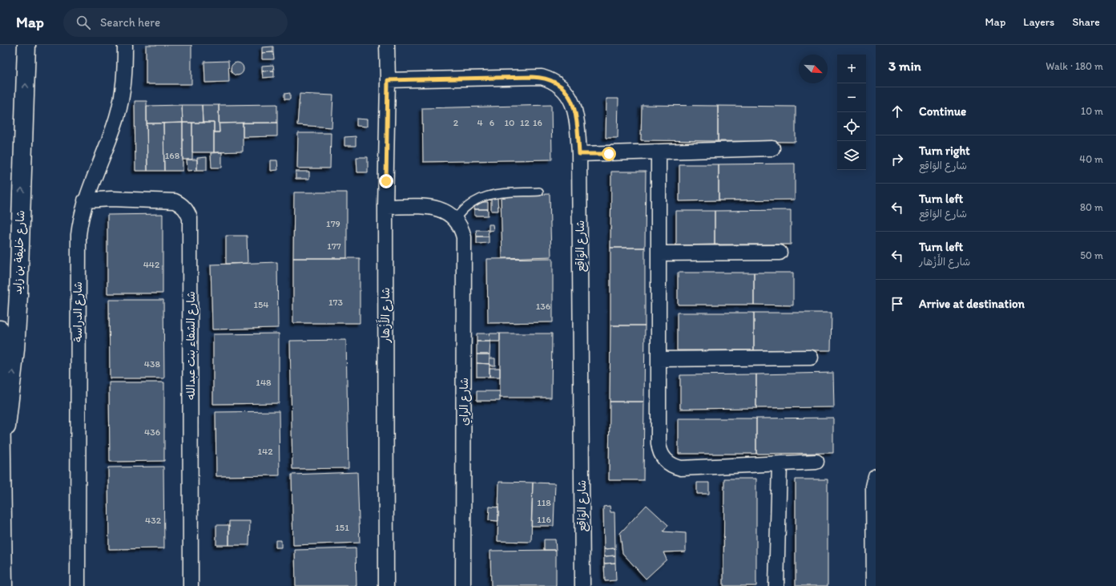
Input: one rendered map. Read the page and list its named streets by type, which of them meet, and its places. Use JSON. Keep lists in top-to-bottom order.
{
  "streets": {
    "main road": ["شارع خليفة بن زايد"],
    "street": [
      "شارع الوَاقِع",
      "شارع الدراسة",
      "شارع الأَزْهار",
      "شارع الشفاء بنت عبدالله",
      "شارع الراي"
    ]
  },
  "crossings": [
    ["شارع الوَاقِع", "شارع الأَزْهار"],
    ["شارع الدراسة", "شارع الشفاء بنت عبدالله"]
  ],
  "house_numbers": [
    "2",
    "4",
    "6",
    "10",
    "12",
    "16",
    "168",
    "179",
    "177",
    "442",
    "173",
    "154",
    "136",
    "438",
    "148",
    "436",
    "142",
    "118",
    "116",
    "432",
    "151"
  ],
  "north": "bottom right",
  "page": {
    "header": "Map",
    "search": "Search here",
    "nav": ["Map", "Layers", "Share"],
    "heading": ["3 min", "Walk · 180 m"],
    "map_buttons": ["+", "−"],
    "list": [
      ["Continue", "10 m"],
      ["Turn right", "شارع الوَاقِع", "40 m"],
      ["Turn left", "شارع الوَاقِع", "80 m"],
      ["Turn left", "شارع الأَزْهار", "50 m"],
      "Arrive at destination"
    ]
  }
}
